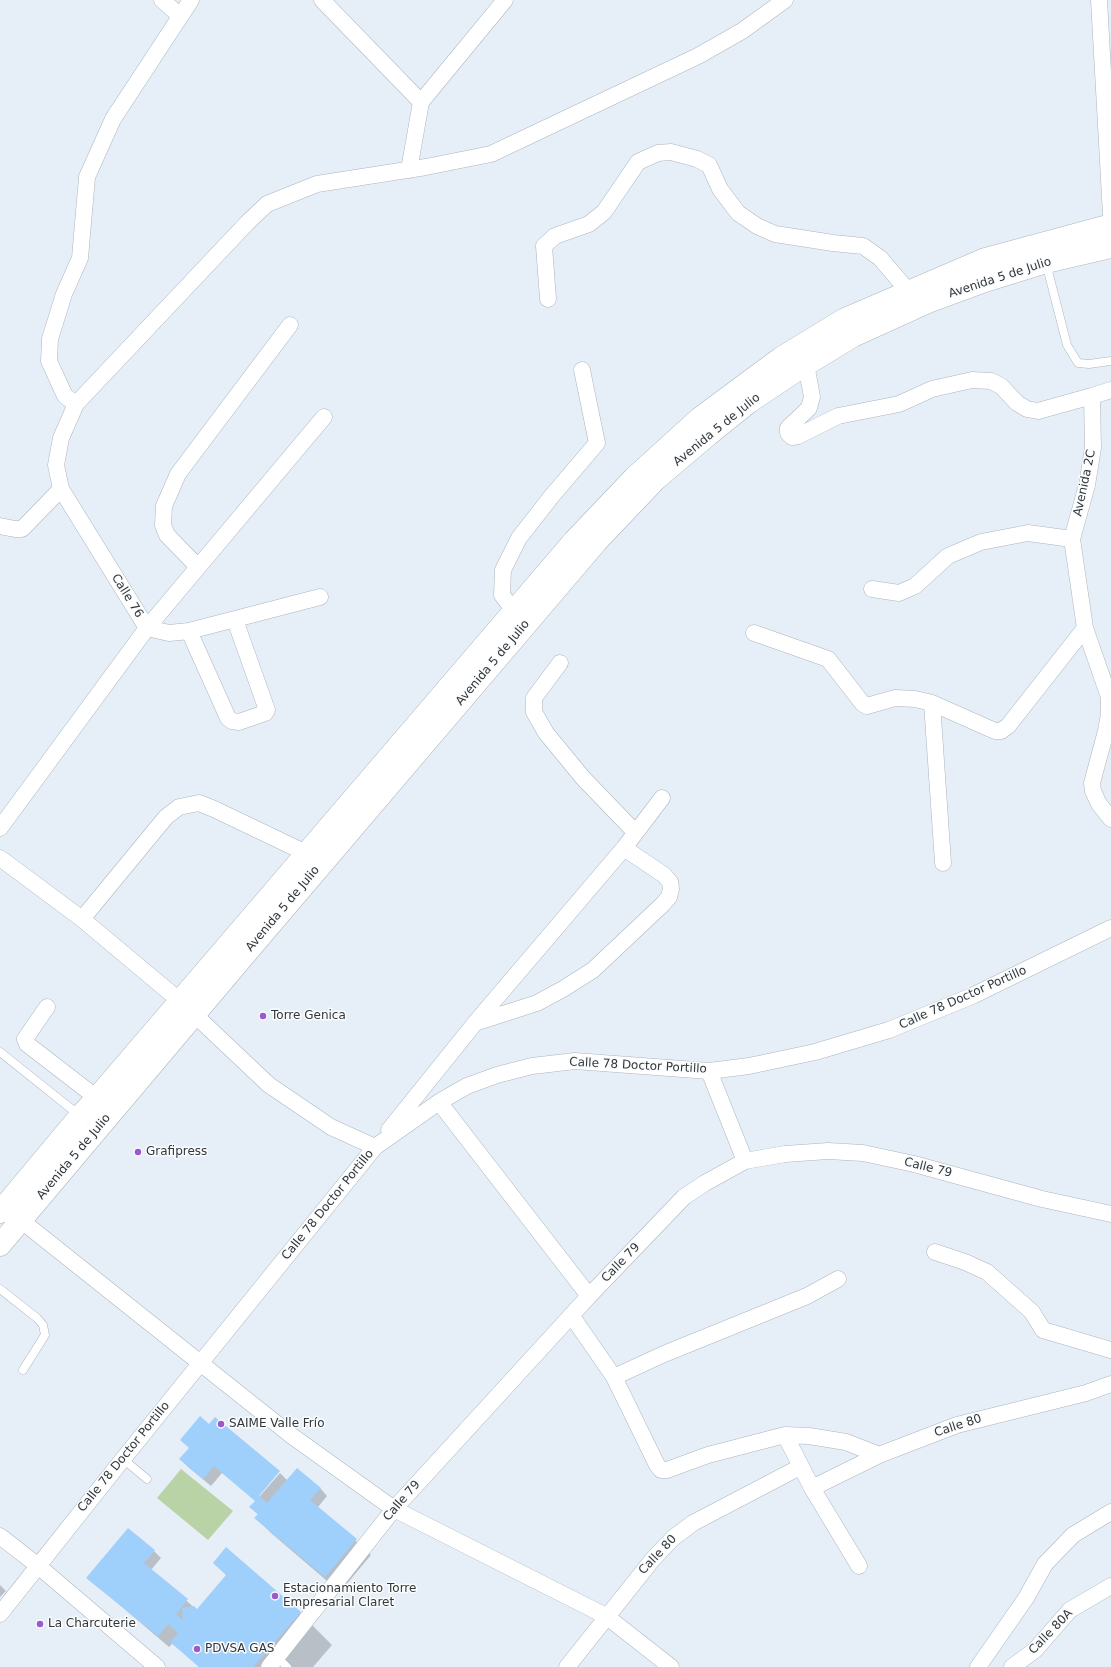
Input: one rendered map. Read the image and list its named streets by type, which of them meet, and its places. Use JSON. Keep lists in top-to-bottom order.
{
  "streets": {
    "main road": ["Avenida 5 de Julio"],
    "street": [
      "Avenida 2C",
      "Calle 76",
      "Calle 78 Doctor Portillo",
      "Calle 79",
      "Calle 80",
      "Calle 80A"
    ]
  },
  "places": [
    "Torre Genica",
    "Grafipress",
    "SAIME Valle Frío",
    "Estacionamiento Torre Empresarial Claret",
    "La Charcuterie",
    "PDVSA GAS"
  ]
}
